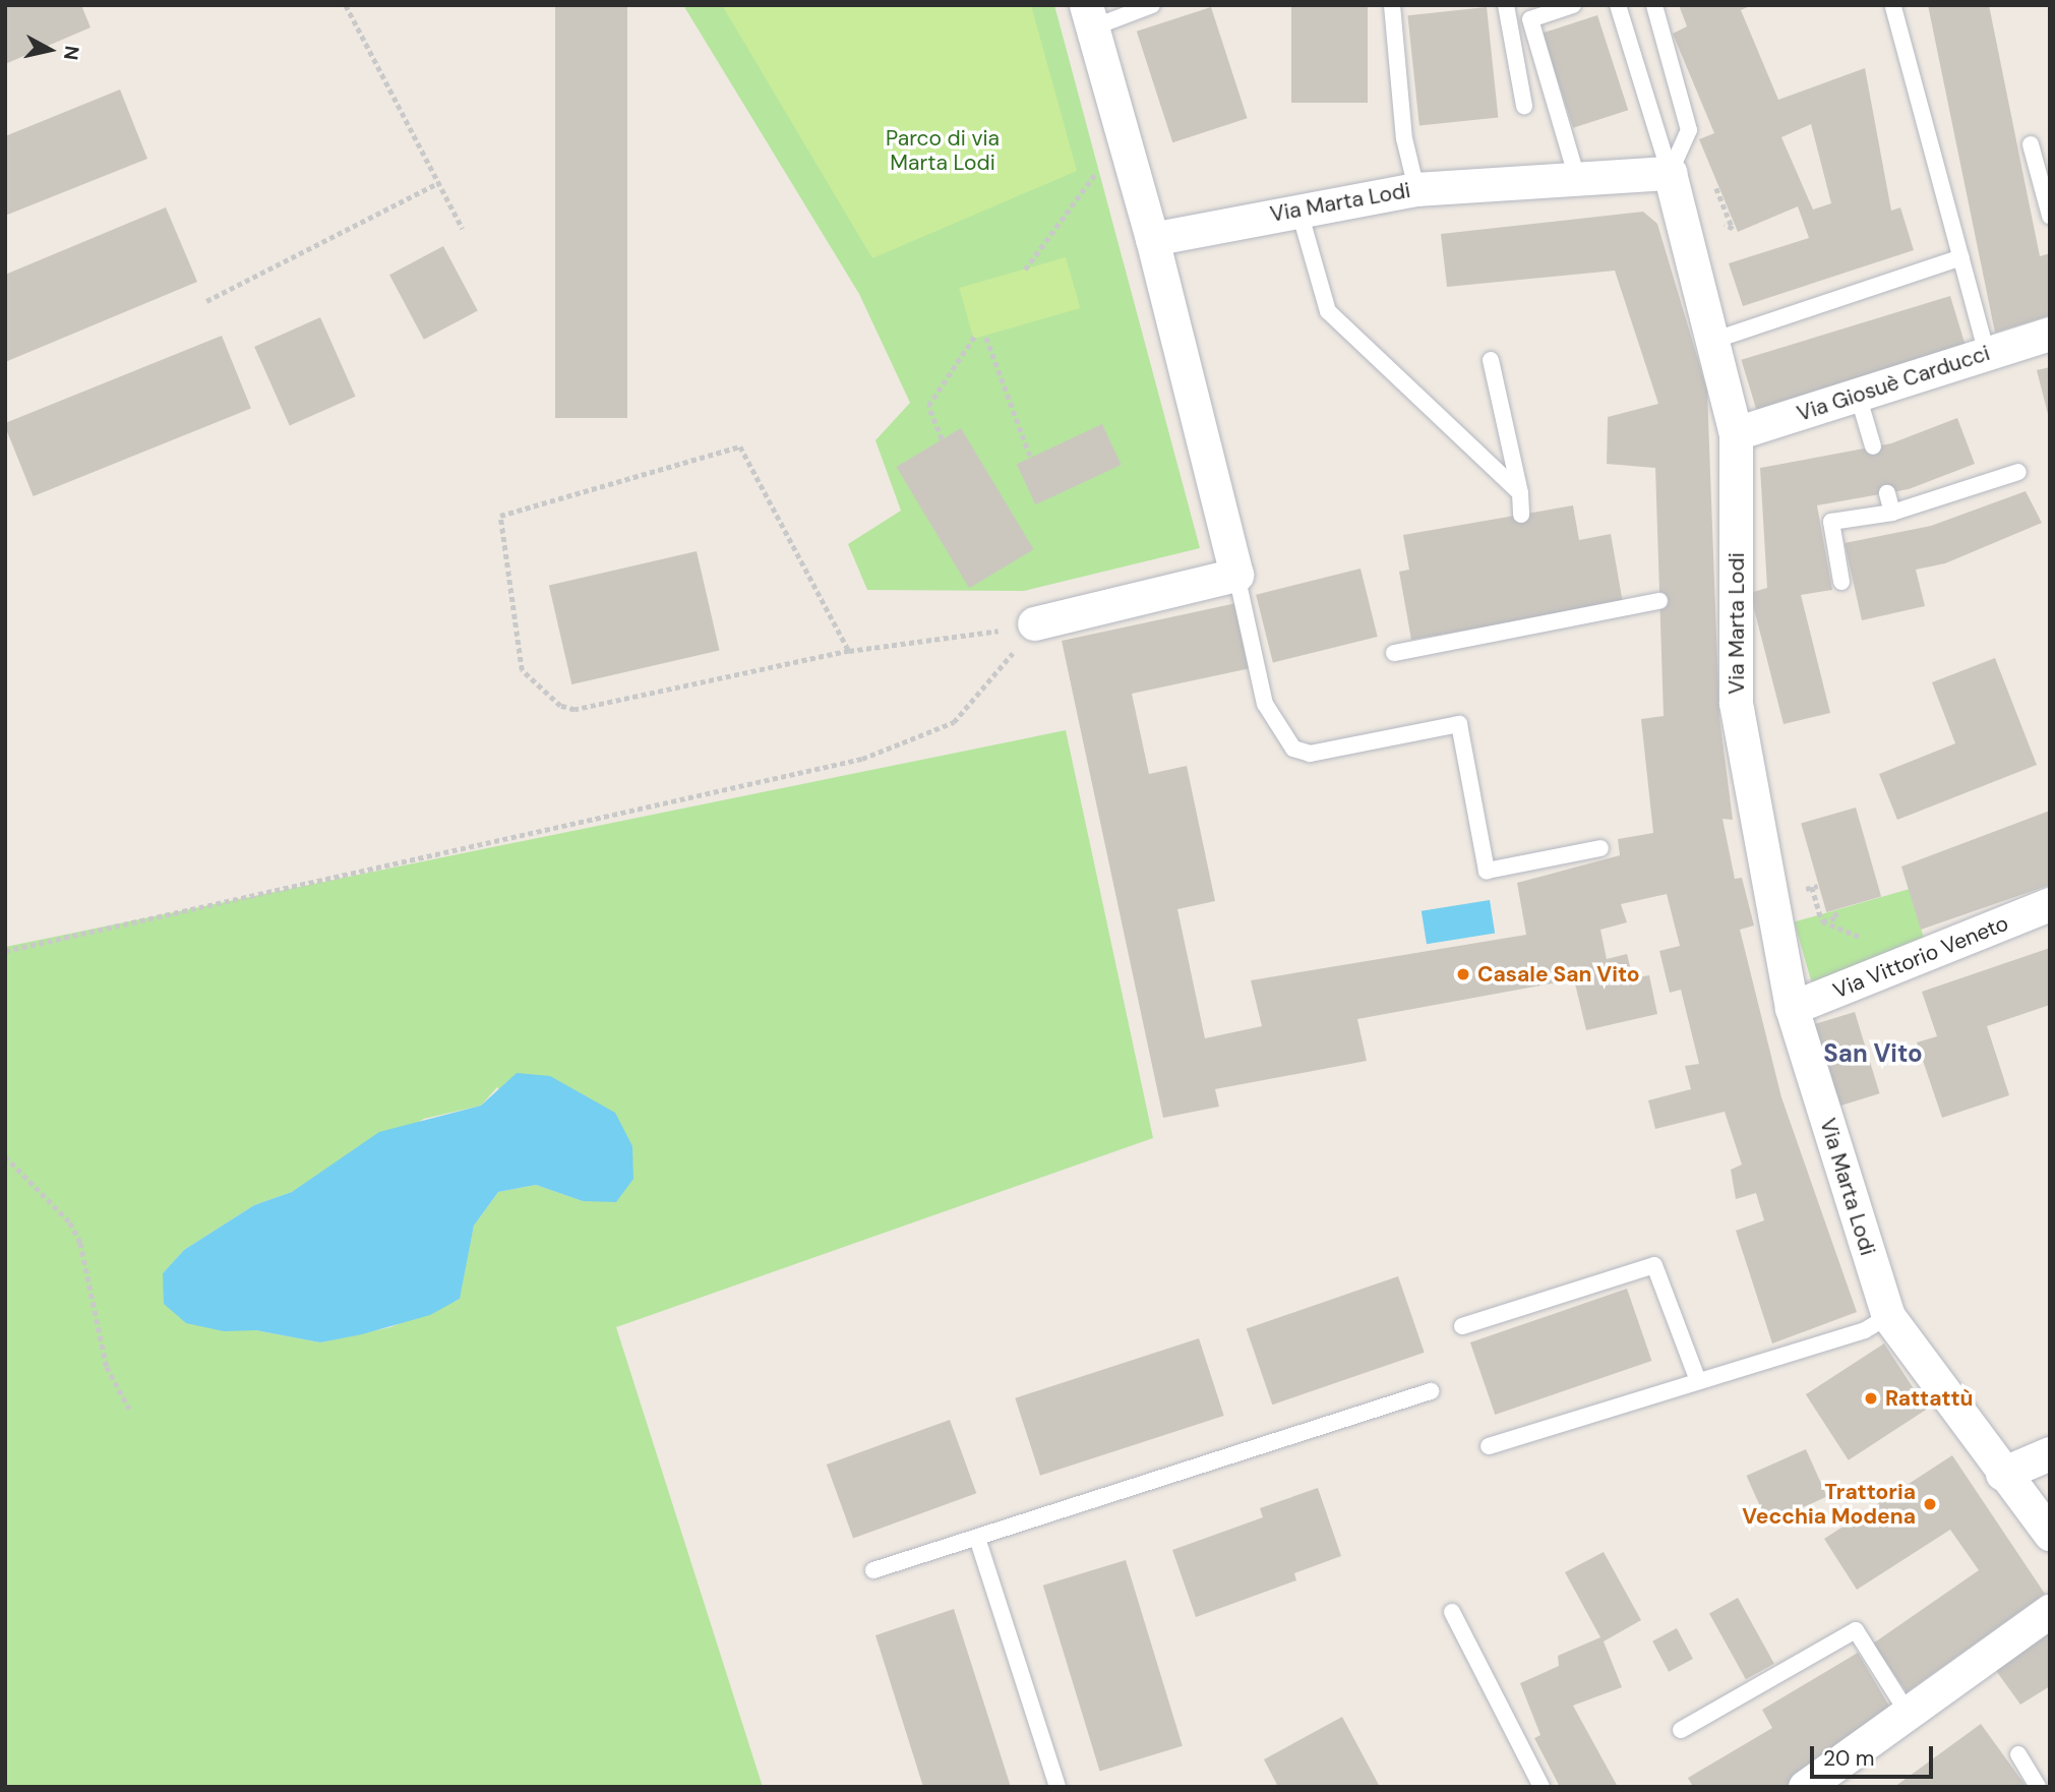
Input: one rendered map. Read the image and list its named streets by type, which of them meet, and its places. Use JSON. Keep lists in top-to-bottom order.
{
  "streets": {
    "street": ["Via Marta Lodi", "Via Giosuè Carducci", "Via Vittorio Veneto"]
  },
  "crossings": [
    ["Via Marta Lodi", "Via Giosuè Carducci"],
    ["Via Marta Lodi", "Via Vittorio Veneto"]
  ],
  "districts": ["San Vito"],
  "parks": ["Parco di via Marta Lodi"],
  "places": ["Casale San Vito", "Rattattù", "Trattoria Vecchia Modena"],
  "scale_bar": "20 m",
  "north": "right"
}
